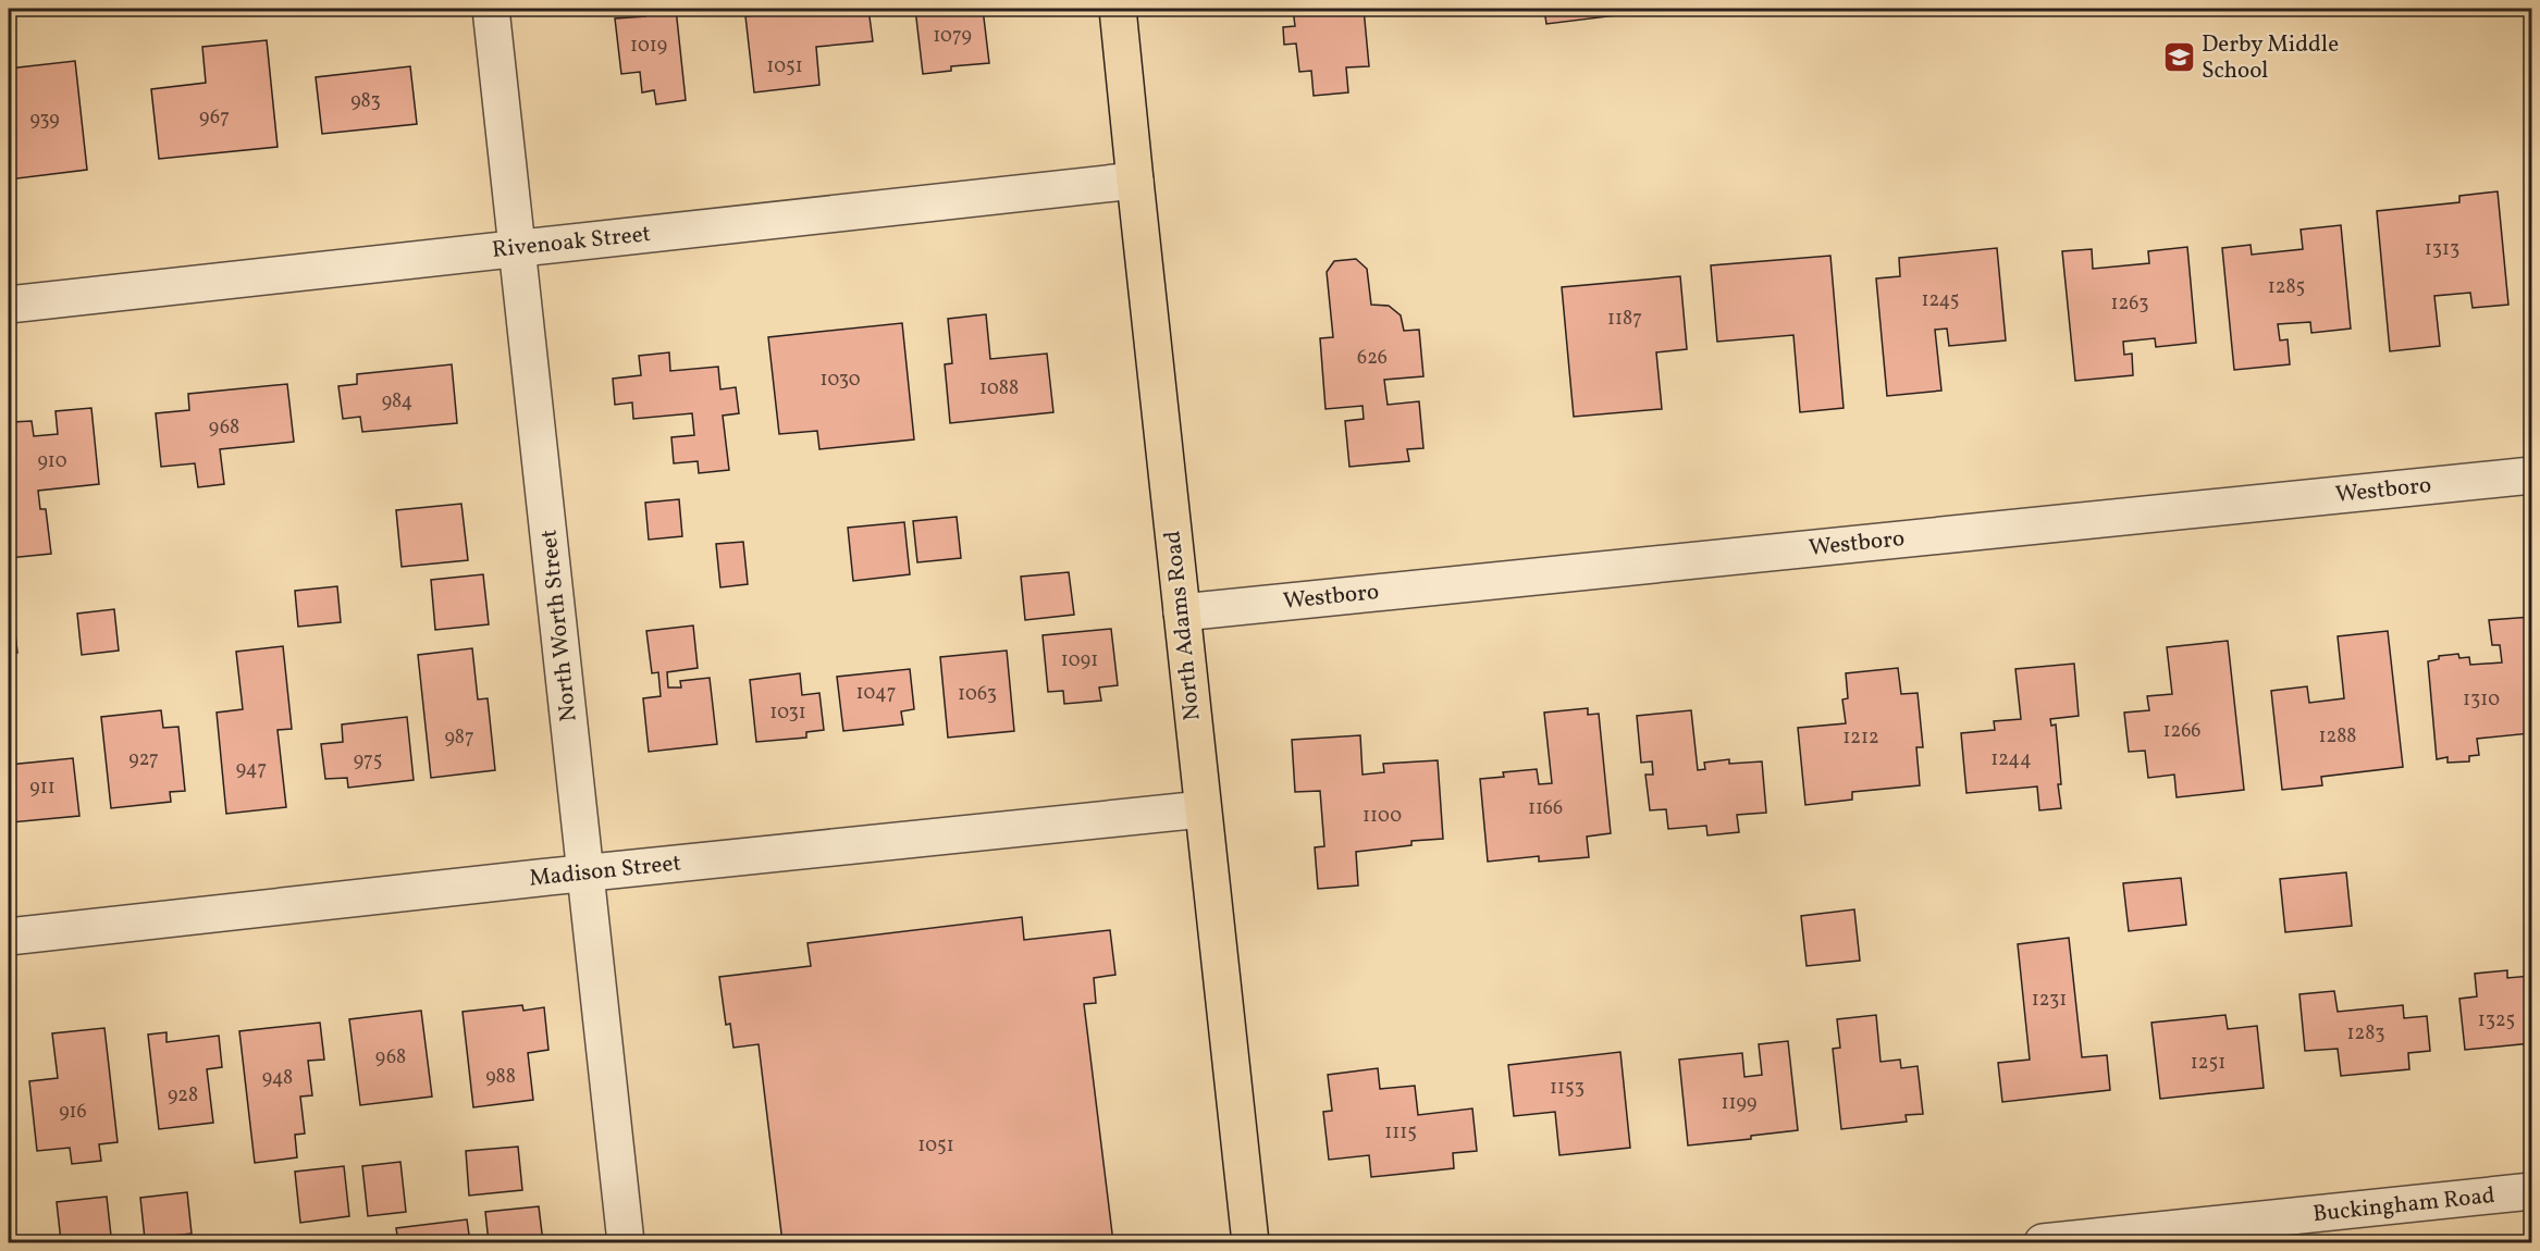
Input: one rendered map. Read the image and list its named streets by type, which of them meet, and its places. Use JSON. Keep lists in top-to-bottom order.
{
  "streets": {
    "main road": ["North Adams Road"],
    "street": [
      "Rivenoak Street",
      "Westboro",
      "North Worth Street",
      "Madison Street",
      "Buckingham Road"
    ]
  },
  "crossings": [
    ["Rivenoak Street", "North Worth Street"],
    ["Rivenoak Street", "North Adams Road"],
    ["Westboro", "North Adams Road"],
    ["North Worth Street", "Madison Street"],
    ["North Adams Road", "Madison Street"]
  ],
  "places": {
    "school or university": ["Derby Middle School"]
  },
  "house_numbers": [
    "1079",
    "1019",
    "1051",
    "983",
    "967",
    "939",
    "1313",
    "1285",
    "1245",
    "1263",
    "1187",
    "626",
    "1030",
    "1088",
    "984",
    "968",
    "910",
    "1091",
    "1047",
    "1063",
    "1310",
    "1031",
    "1266",
    "1288",
    "987",
    "1212",
    "927",
    "1244",
    "975",
    "947",
    "911",
    "1166",
    "1100",
    "1231",
    "1325",
    "1283",
    "968",
    "1251",
    "988",
    "948",
    "1153",
    "928",
    "1199",
    "916",
    "1115",
    "1051"
  ]
}
